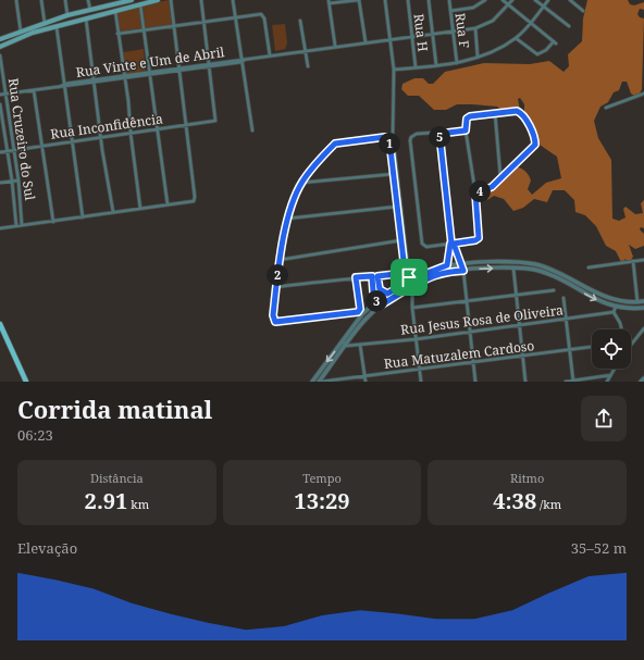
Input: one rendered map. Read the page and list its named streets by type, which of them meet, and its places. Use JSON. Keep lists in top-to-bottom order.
{
  "streets": {
    "street": [
      "Rua F",
      "Rua H",
      "Rua Vinte e Um de Abril",
      "Rua Inconfidência",
      "Rua Cruzeiro do Sul",
      "Rua Jesus Rosa de Oliveira",
      "Rua Matuzalem Cardoso"
    ]
  },
  "crossings": [
    ["Rua F", "Rua Vinte e Um de Abril"],
    ["Rua H", "Rua Vinte e Um de Abril"],
    ["Rua Vinte e Um de Abril", "Rua Inconfidência"],
    ["Rua Vinte e Um de Abril", "Rua Cruzeiro do Sul"],
    ["Rua Inconfidência", "Rua Cruzeiro do Sul"]
  ],
  "page": {
    "pins": [
      "5",
      "1",
      "4",
      "2",
      "3"
    ],
    "heading": ["Corrida matinal", "06:23"],
    "stats": [
      ["Distância", "2.91 km"],
      ["Tempo", "13:29"],
      ["Ritmo", "4:38 /km"]
    ],
    "chart": ["Elevação", "35–52 m"]
  }
}
